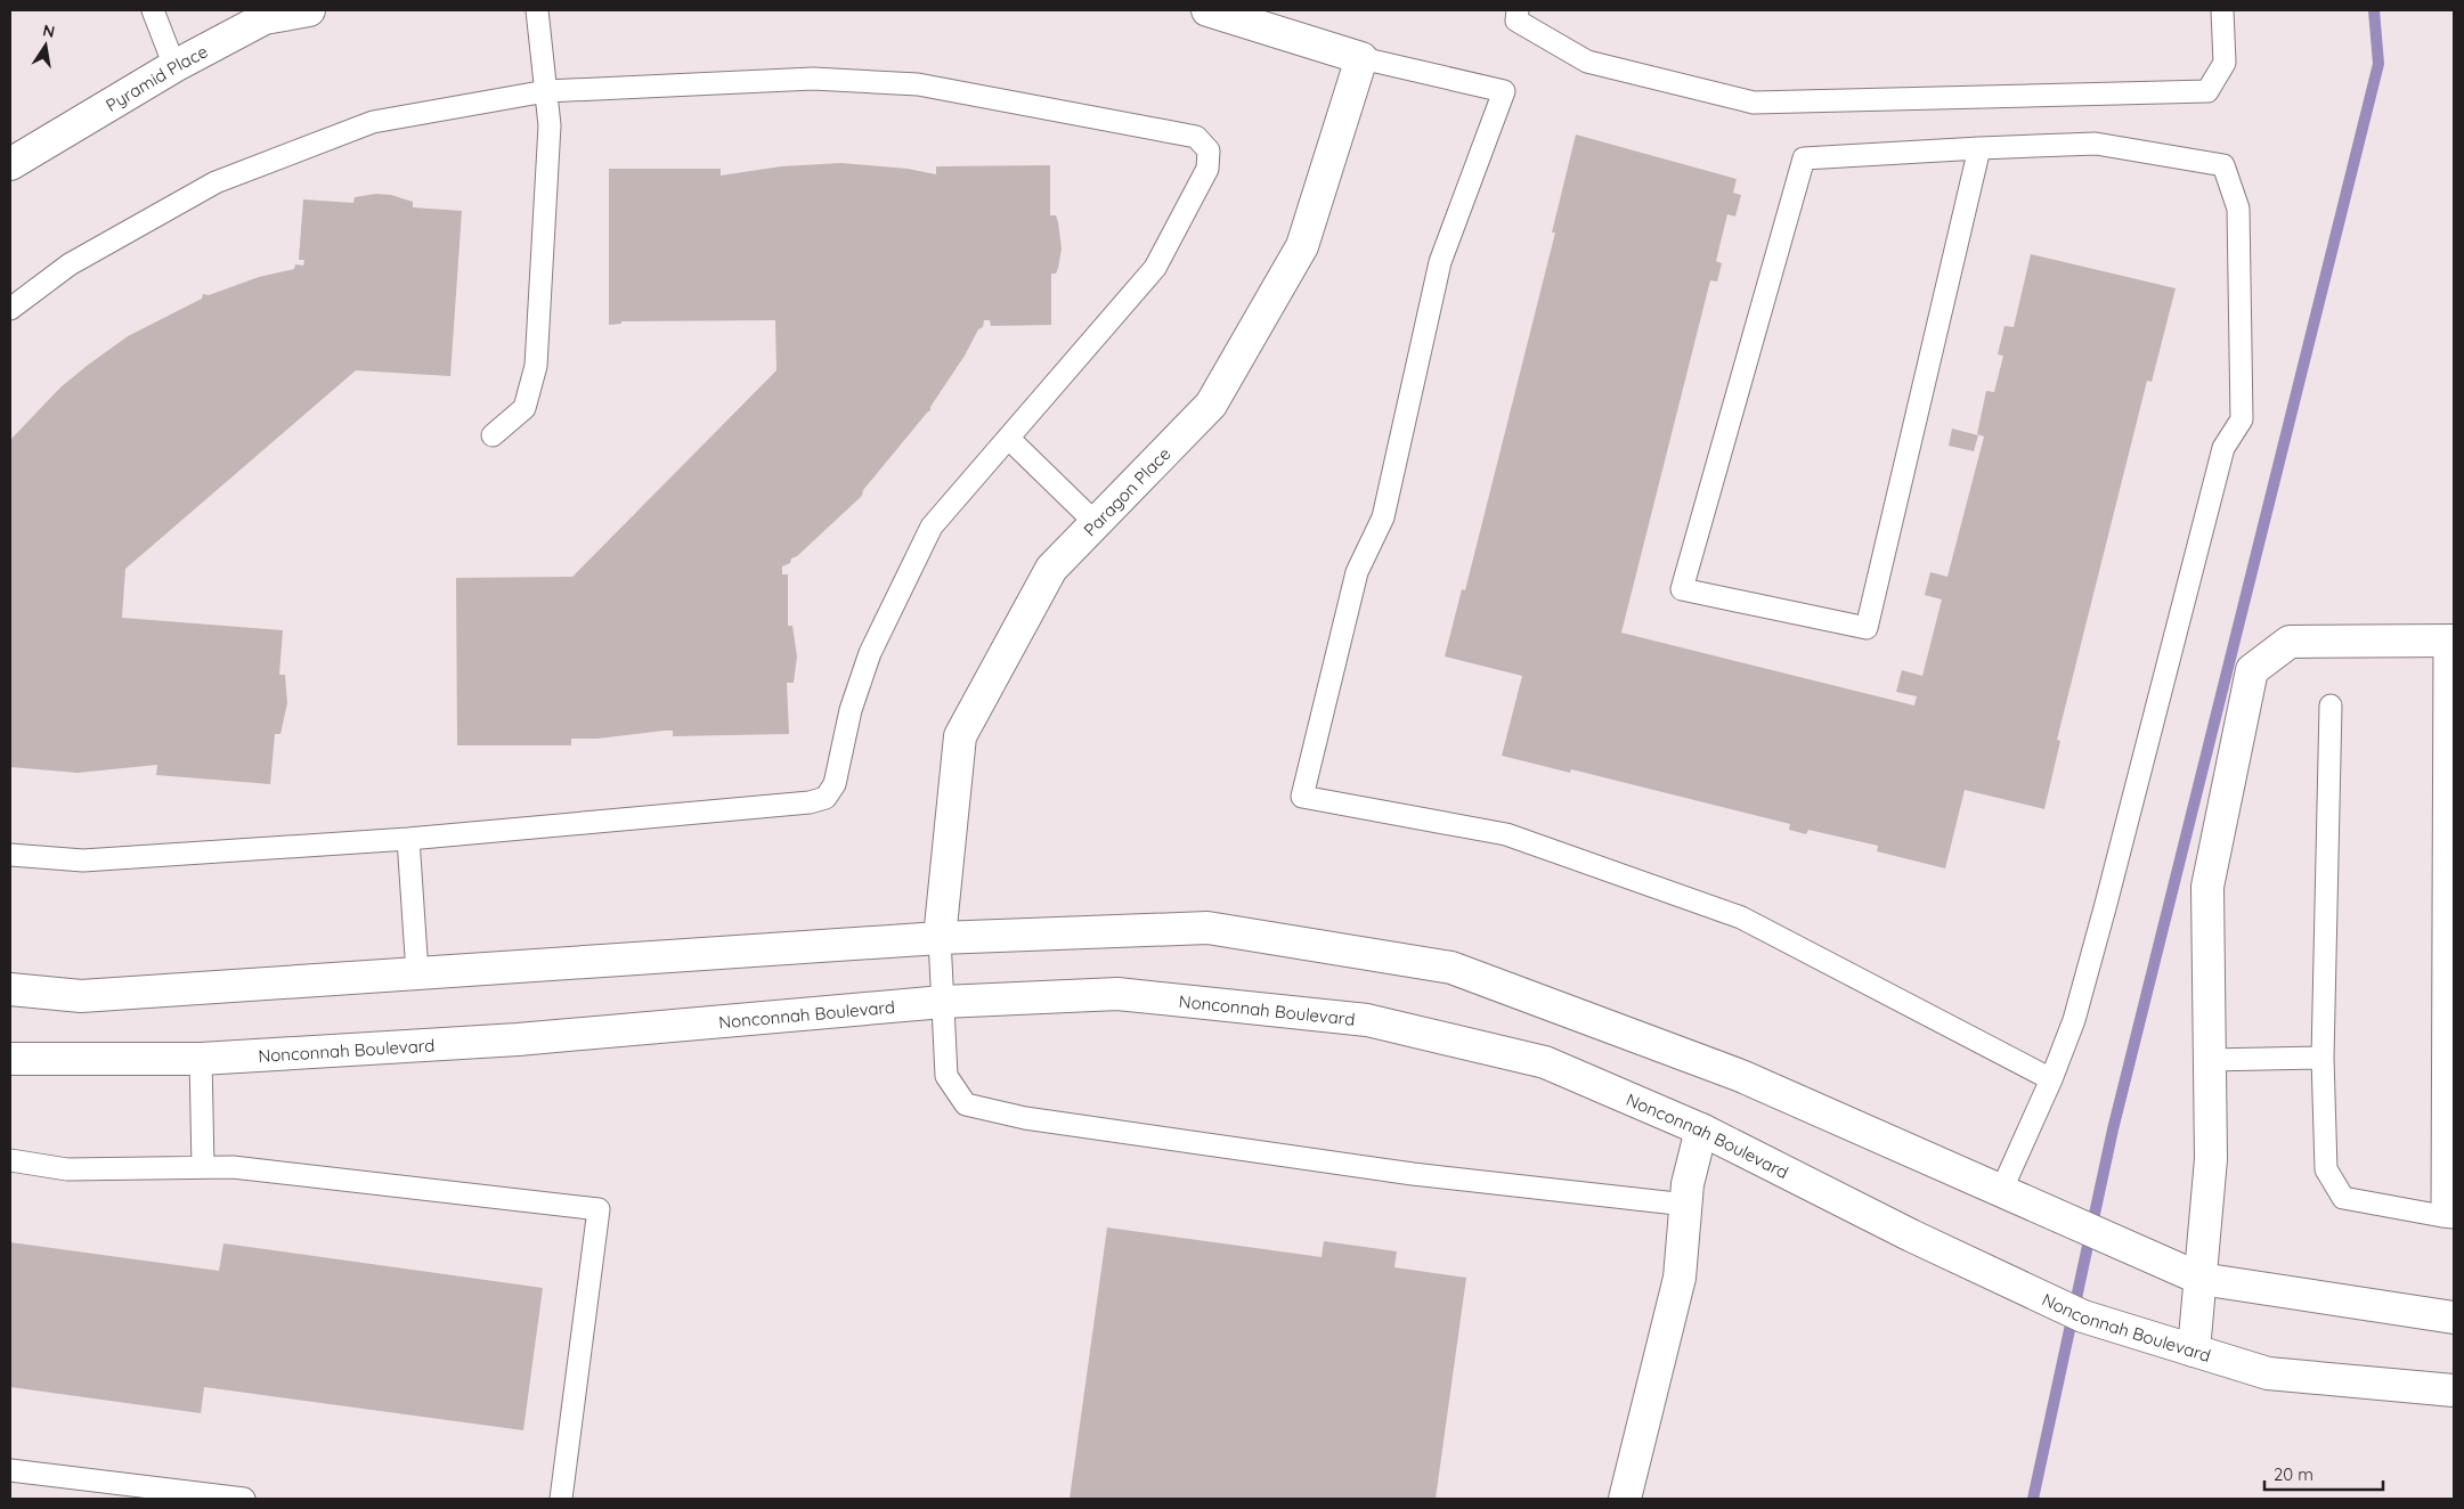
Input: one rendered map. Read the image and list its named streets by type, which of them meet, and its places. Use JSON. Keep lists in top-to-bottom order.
{
  "streets": {
    "street": ["Pyramid Place", "Paragon Place", "Nonconnah Boulevard"]
  },
  "scale_bar": "20 m",
  "north": "top"
}
